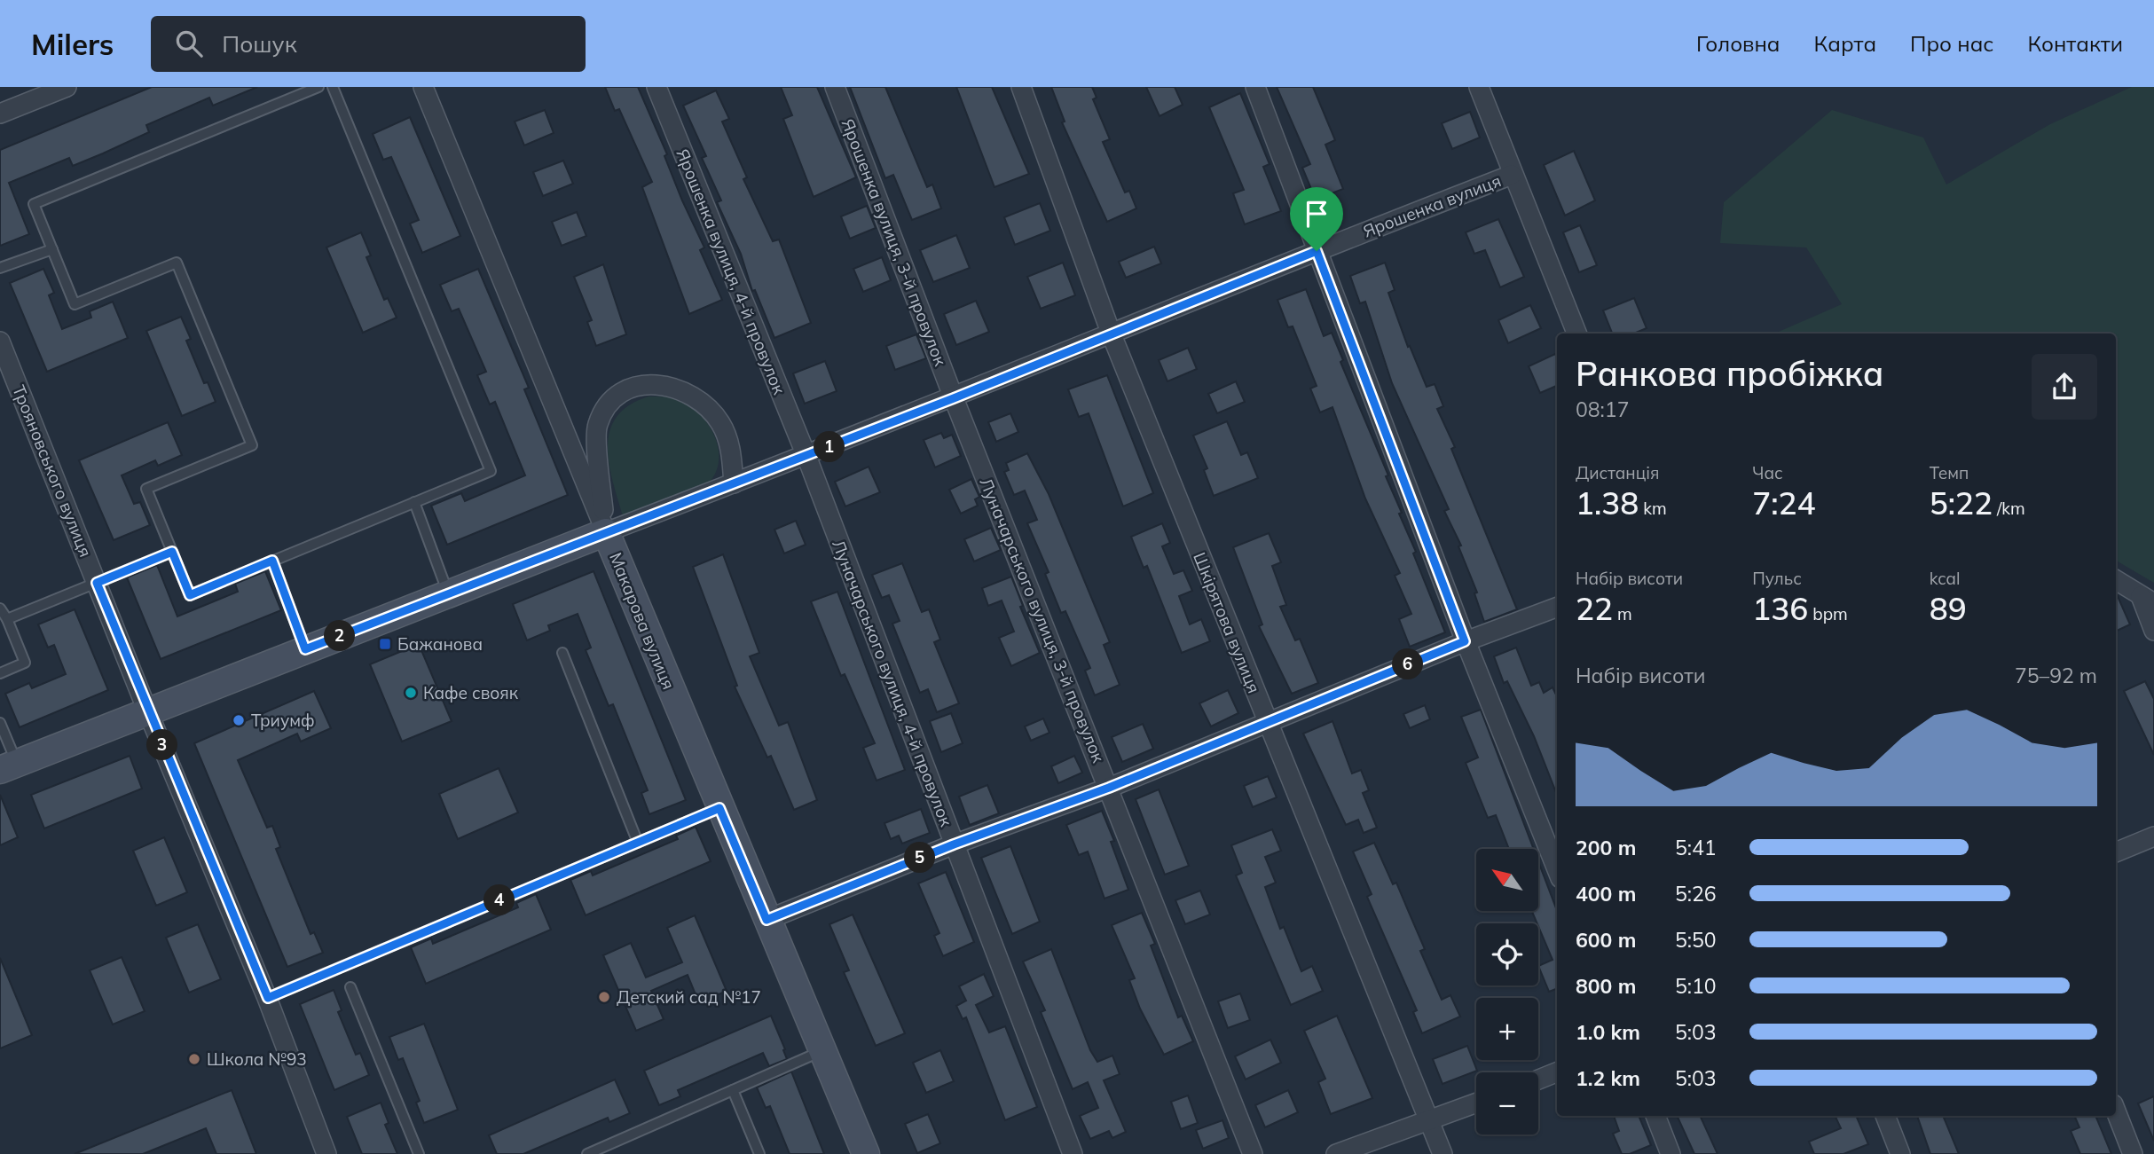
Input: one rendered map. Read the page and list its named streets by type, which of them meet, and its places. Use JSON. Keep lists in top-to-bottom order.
{
  "streets": {
    "street": [
      "Ярошенка вулиця",
      "Ярошенка вулиця, 3-й провулок",
      "Ярошенка вулиця, 4-й провулок",
      "Трояновського вулиця",
      "Луначарського вулиця, 3-й провулок",
      "Макарова вулиця",
      "Шкірятова вулиця",
      "Луначарського вулиця, 4-й провулок"
    ]
  },
  "crossings": [
    ["Ярошенка вулиця", "Ярошенка вулиця, 3-й провулок"],
    ["Ярошенка вулиця", "Ярошенка вулиця, 4-й провулок"],
    ["Ярошенка вулиця", "Трояновського вулиця"],
    ["Ярошенка вулиця", "Луначарського вулиця, 3-й провулок"],
    ["Ярошенка вулиця", "Макарова вулиця"],
    ["Ярошенка вулиця", "Шкірятова вулиця"],
    ["Ярошенка вулиця", "Луначарського вулиця, 4-й провулок"],
    ["Ярошенка вулиця, 3-й провулок", "Луначарського вулиця, 3-й провулок"],
    ["Ярошенка вулиця, 4-й провулок", "Луначарського вулиця, 4-й провулок"]
  ],
  "places": {
    "transit": ["Бажанова"],
    "other": [
      "Кафе свояк",
      "Триумф",
      "Детский сад №17",
      "Школа №93"
    ]
  },
  "north": "top left",
  "page": {
    "header": "Milers",
    "search": "Пошук",
    "nav": [
      "Головна",
      "Карта",
      "Про нас",
      "Контакти"
    ],
    "heading": ["Ранкова пробіжка", "08:17"],
    "pins": [
      "1",
      "2",
      "6",
      "3",
      "5",
      "4"
    ],
    "stats": [
      ["Дистанція", "1.38 km"],
      ["Час", "7:24"],
      ["Темп", "5:22 /km"],
      ["Набір висоти", "22 m"],
      ["Пульс", "136 bpm"],
      ["kcal", "89"]
    ],
    "chart": ["Набір висоти", "75–92 m"],
    "list": [
      {
        "name": "200 m",
        "note": "5:41"
      },
      {
        "name": "400 m",
        "note": "5:26"
      },
      {
        "name": "600 m",
        "note": "5:50"
      },
      {
        "name": "800 m",
        "note": "5:10"
      },
      {
        "name": "1.0 km",
        "note": "5:03"
      },
      {
        "name": "1.2 km",
        "note": "5:03"
      }
    ],
    "map_buttons": ["+", "−"]
  }
}
